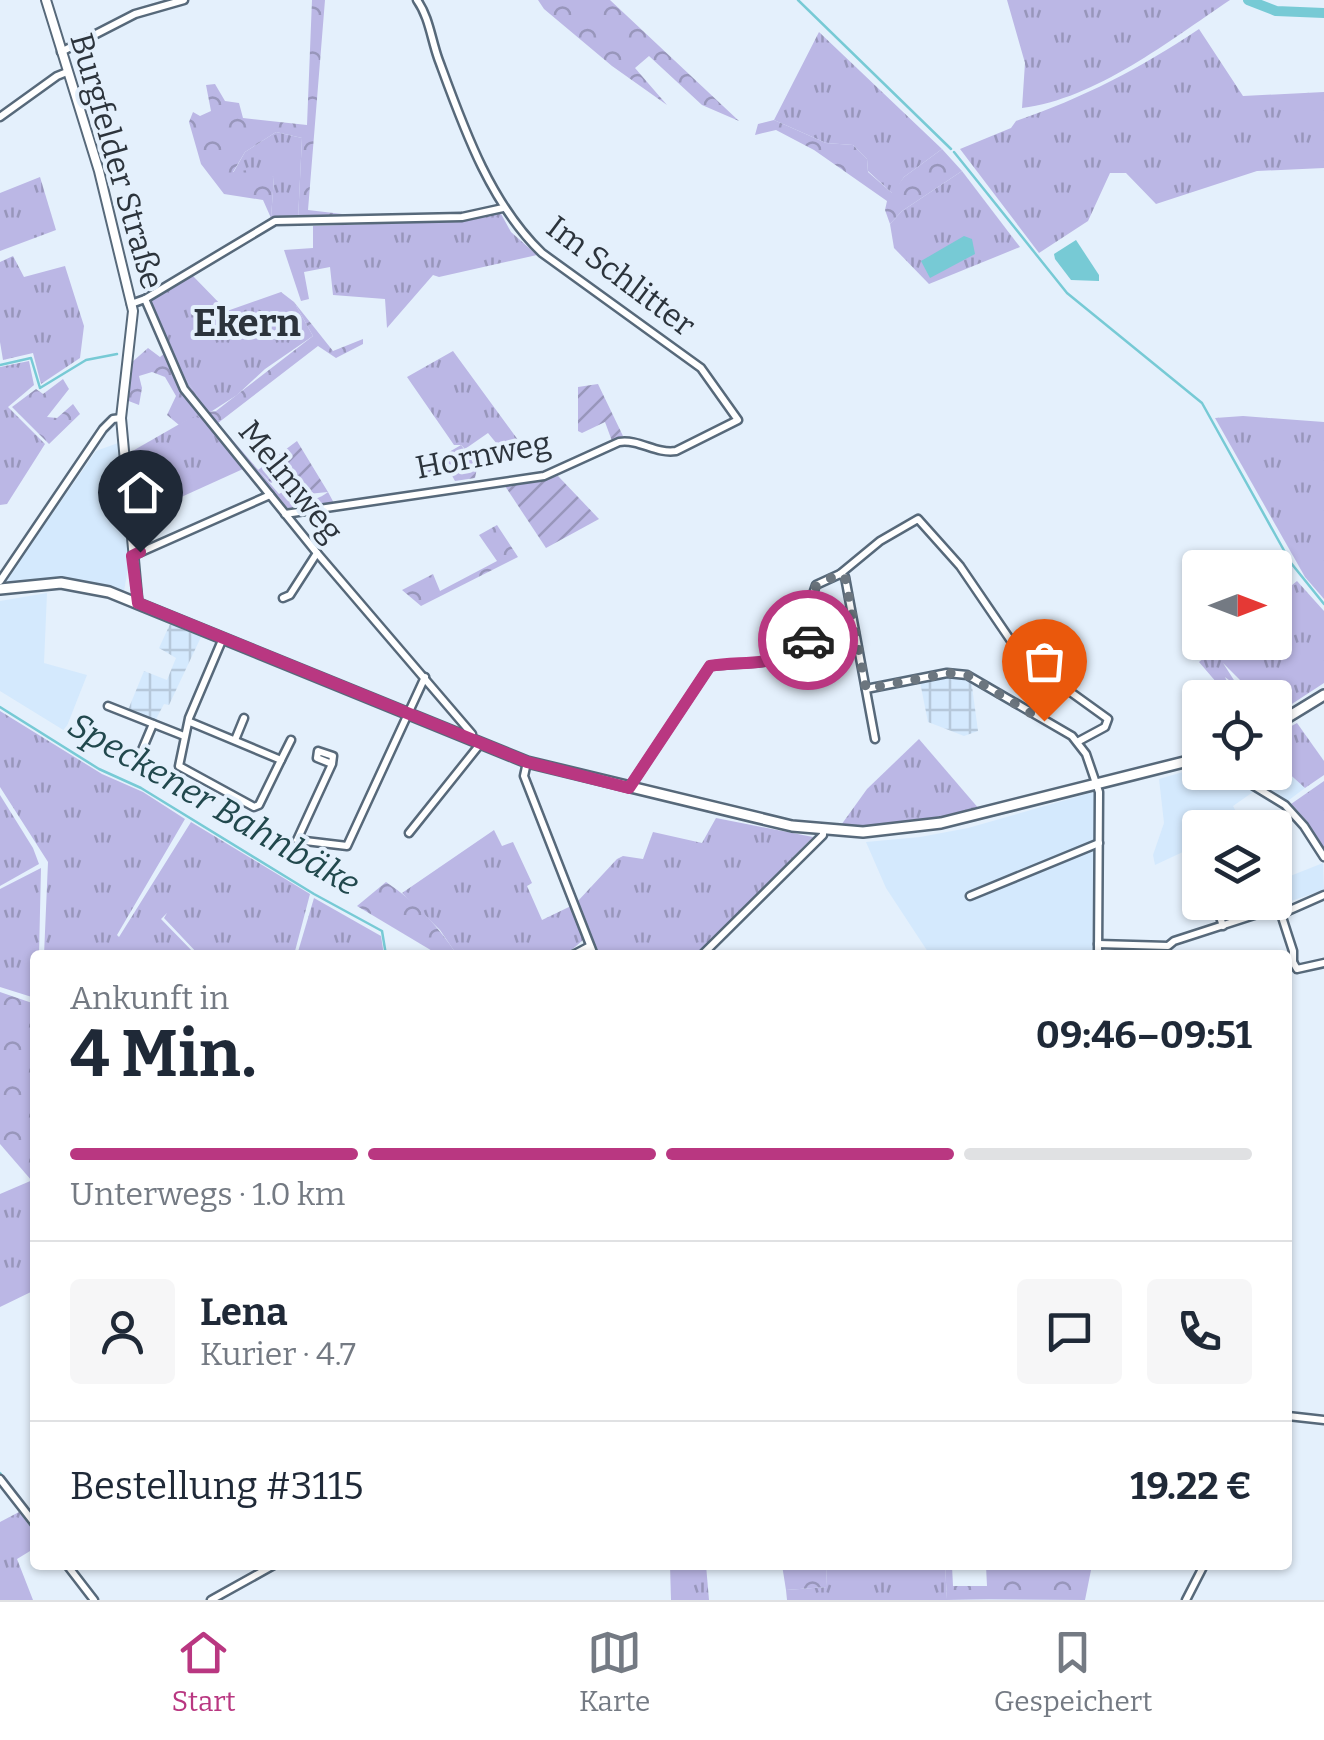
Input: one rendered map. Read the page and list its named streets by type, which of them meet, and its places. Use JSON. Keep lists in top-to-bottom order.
{
  "streets": {
    "street": [
      "Burgfelder Straße",
      "Im Schlitter",
      "Hornweg",
      "Melmweg"
    ]
  },
  "crossings": [
    ["Im Schlitter", "Hornweg"],
    ["Hornweg", "Melmweg"]
  ],
  "districts": ["Ekern"],
  "water": ["Speckener Bahnbäke"],
  "north": "right",
  "page": {
    "heading": ["4 Min.", "Ankunft in", "09:46–09:51"],
    "panel": [
      "Lena",
      "Kurier · 4.7",
      "Bestellung #3115",
      "19.22 €"
    ],
    "bar": "Unterwegs · 1.0 km",
    "tabs": ["Start", "Karte", "Gespeichert"]
  }
}
